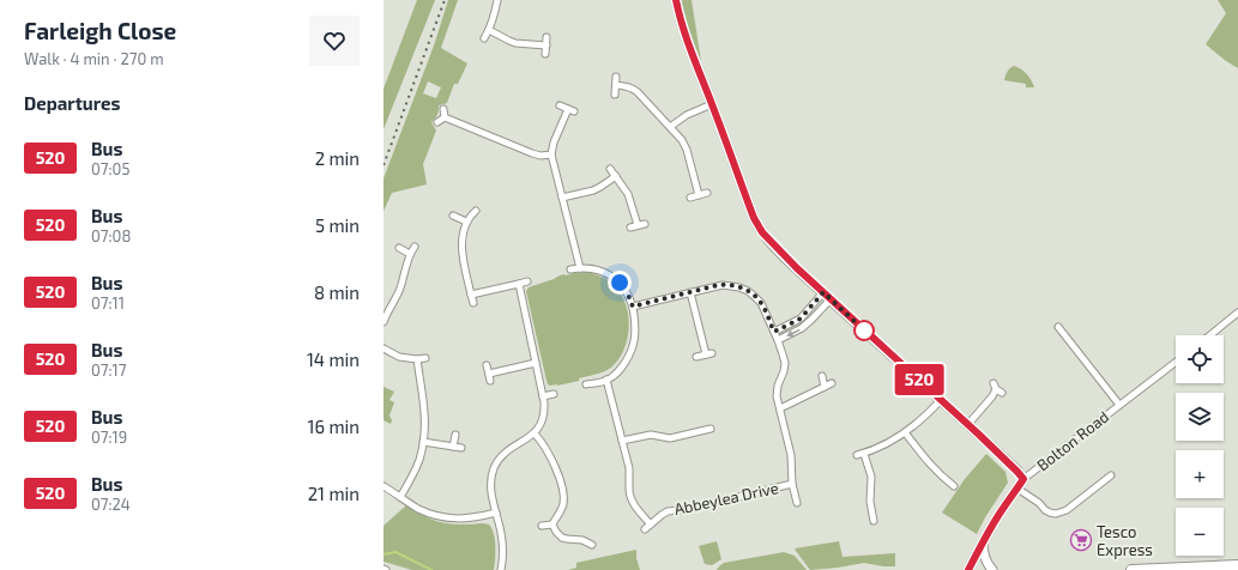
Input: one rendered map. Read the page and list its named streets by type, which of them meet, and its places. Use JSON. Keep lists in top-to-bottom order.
{
  "streets": {
    "street": ["Bolton Road", "Abbeylea Drive"]
  },
  "places": {
    "supermarket": ["Tesco Express"]
  },
  "lines": ["bus line 520"],
  "page": {
    "heading": [
      ["Farleigh Close", "Walk · 4 min · 270 m"],
      "Departures"
    ],
    "on_map": "520",
    "list": [
      {
        "mark": "520",
        "name": "Bus",
        "note": "07:05",
        "value": "2 min"
      },
      {
        "mark": "520",
        "name": "Bus",
        "note": "07:08",
        "value": "5 min"
      },
      {
        "mark": "520",
        "name": "Bus",
        "note": "07:11",
        "value": "8 min"
      },
      {
        "mark": "520",
        "name": "Bus",
        "note": "07:17",
        "value": "14 min"
      },
      {
        "mark": "520",
        "name": "Bus",
        "note": "07:19",
        "value": "16 min"
      },
      {
        "mark": "520",
        "name": "Bus",
        "note": "07:24",
        "value": "21 min"
      }
    ],
    "map_buttons": ["+", "−"]
  }
}
